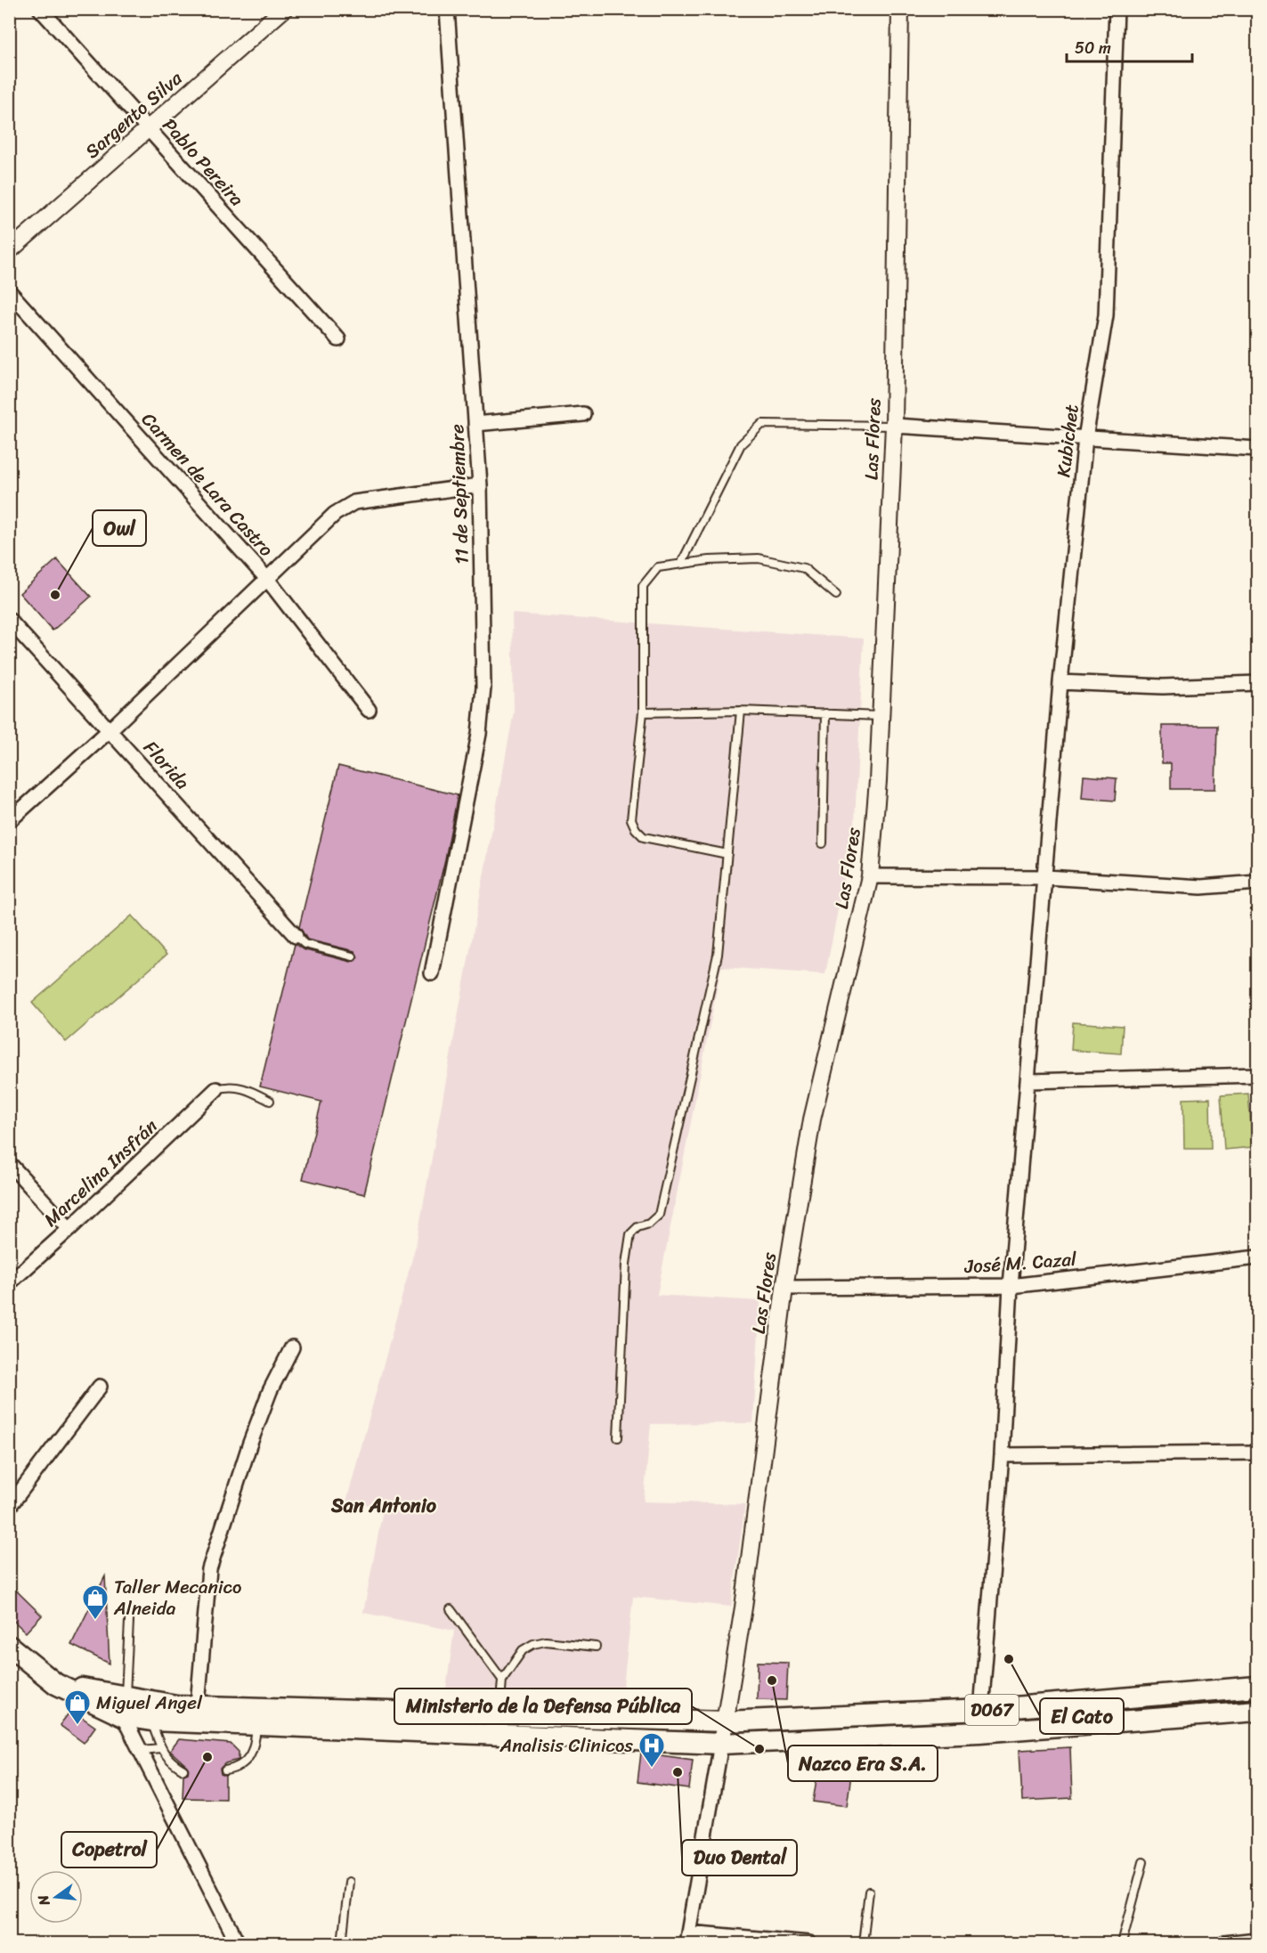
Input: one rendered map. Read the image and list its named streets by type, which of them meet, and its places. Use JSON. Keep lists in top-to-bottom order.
{
  "streets": {
    "main road": ["D067"],
    "street": [
      "Sargento Silva",
      "Pablo Pereira",
      "Las Flores",
      "Kubichet",
      "Carmen de Lara Castro",
      "11 de Septiembre",
      "Florida",
      "Marcelina Insfrán",
      "José M. Cazal"
    ]
  },
  "crossings": [
    ["Sargento Silva", "Pablo Pereira"],
    ["Las Flores", "José M. Cazal"],
    ["Las Flores", "D067"],
    ["Kubichet", "José M. Cazal"],
    ["Kubichet", "D067"]
  ],
  "districts": ["San Antonio"],
  "places": {
    "other": [
      "Owl",
      "El Cato",
      "Nazco Era S.A.",
      "Ministerio de la Defensa Pública",
      "Copetrol",
      "Duo Dental"
    ],
    "shop": ["Taller Mecanico Alneida", "Miguel Angel"],
    "hospital": ["Analisis Clinicos"]
  },
  "scale_bar": "50 m",
  "north": "left"
}
